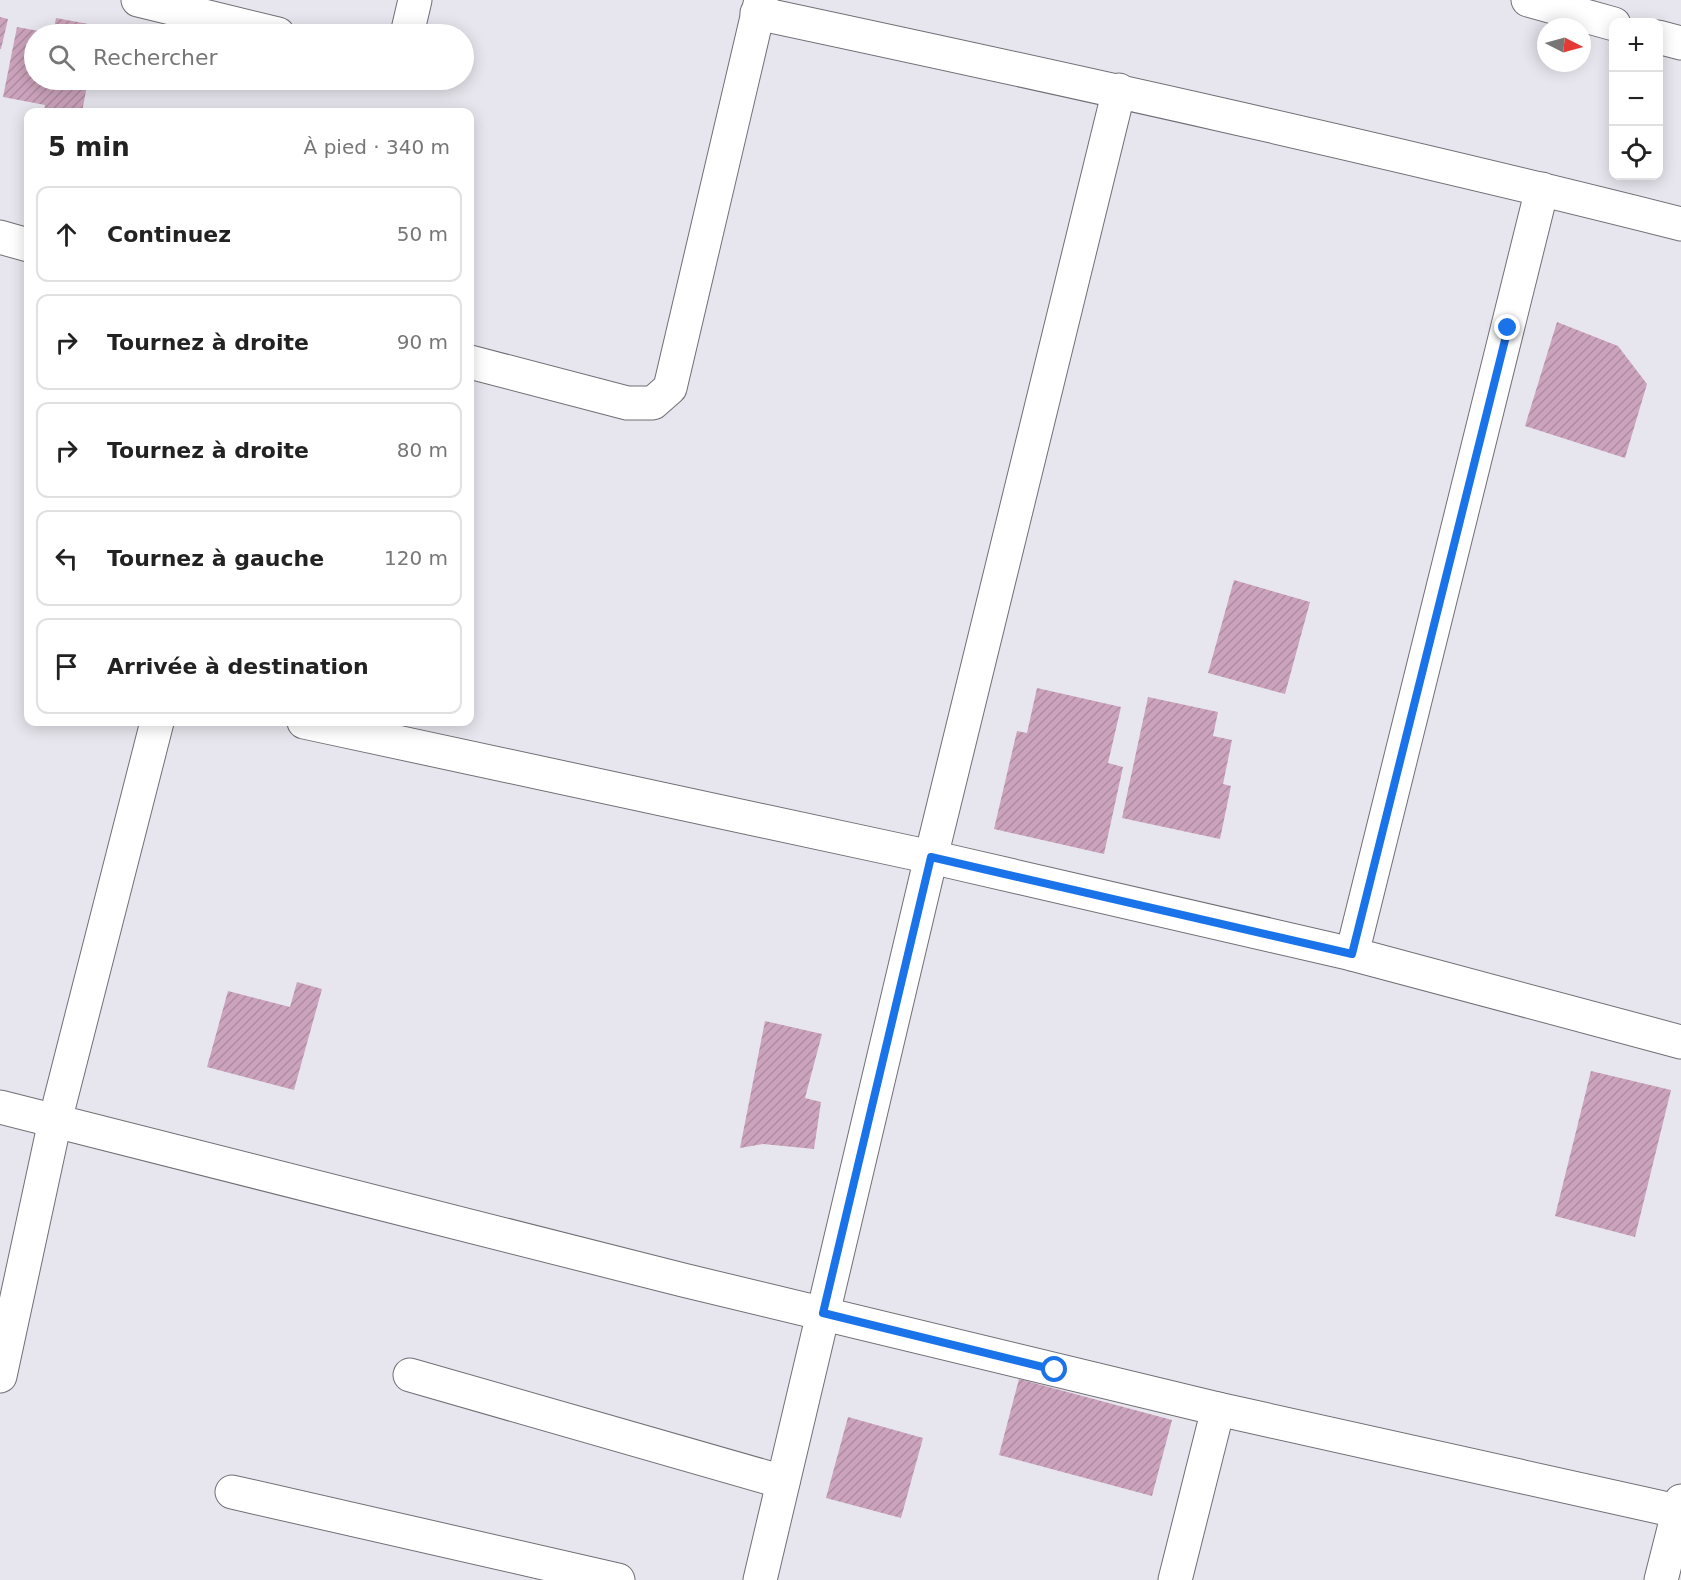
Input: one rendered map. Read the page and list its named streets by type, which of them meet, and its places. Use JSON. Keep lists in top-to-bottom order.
{
  "north": "right",
  "page": {
    "map_buttons": ["+", "−"],
    "search": "Rechercher",
    "heading": ["5 min", "À pied · 340 m"],
    "list": [
      ["Continuez", "50 m"],
      ["Tournez à droite", "90 m"],
      ["Tournez à droite", "80 m"],
      ["Tournez à gauche", "120 m"],
      "Arrivée à destination"
    ]
  }
}
